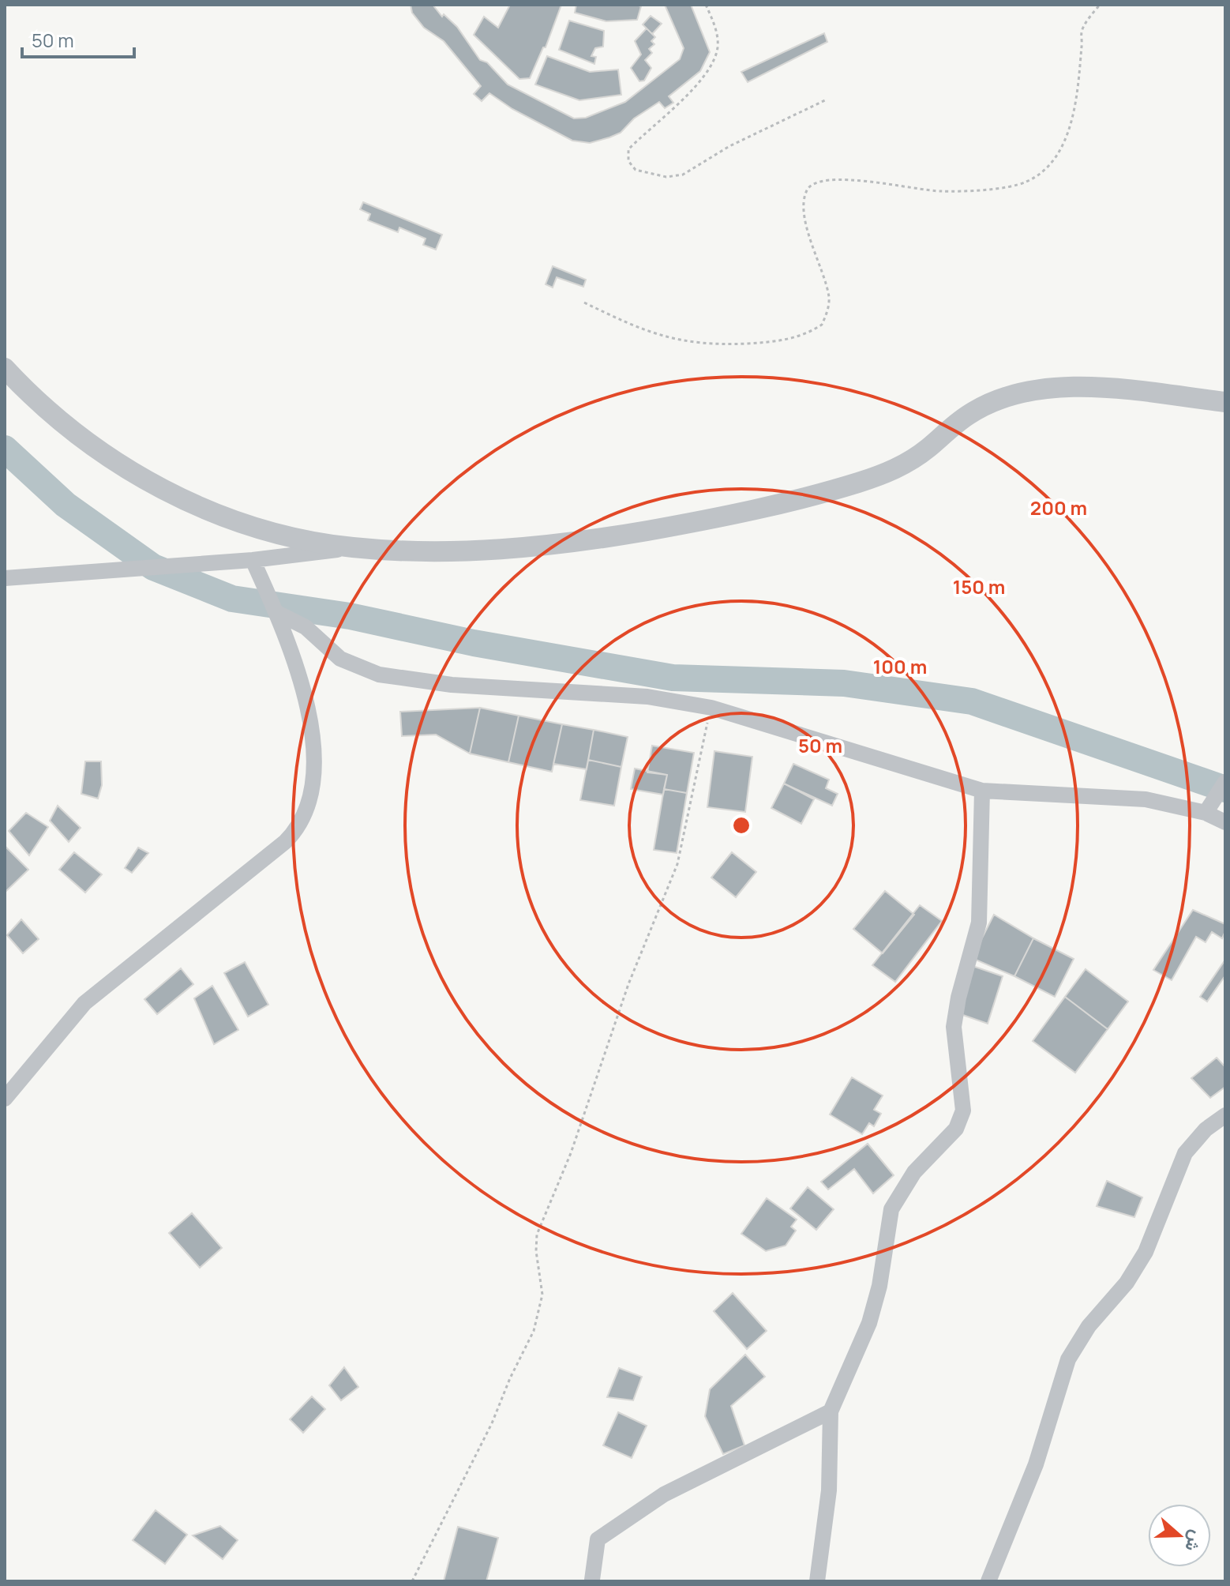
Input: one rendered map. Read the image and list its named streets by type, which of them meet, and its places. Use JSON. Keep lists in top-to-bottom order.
{
  "scale_bar": "50 m",
  "north": "right",
  "rings": [
    "200 m",
    "150 m",
    "100 m",
    "50 m"
  ]
}
